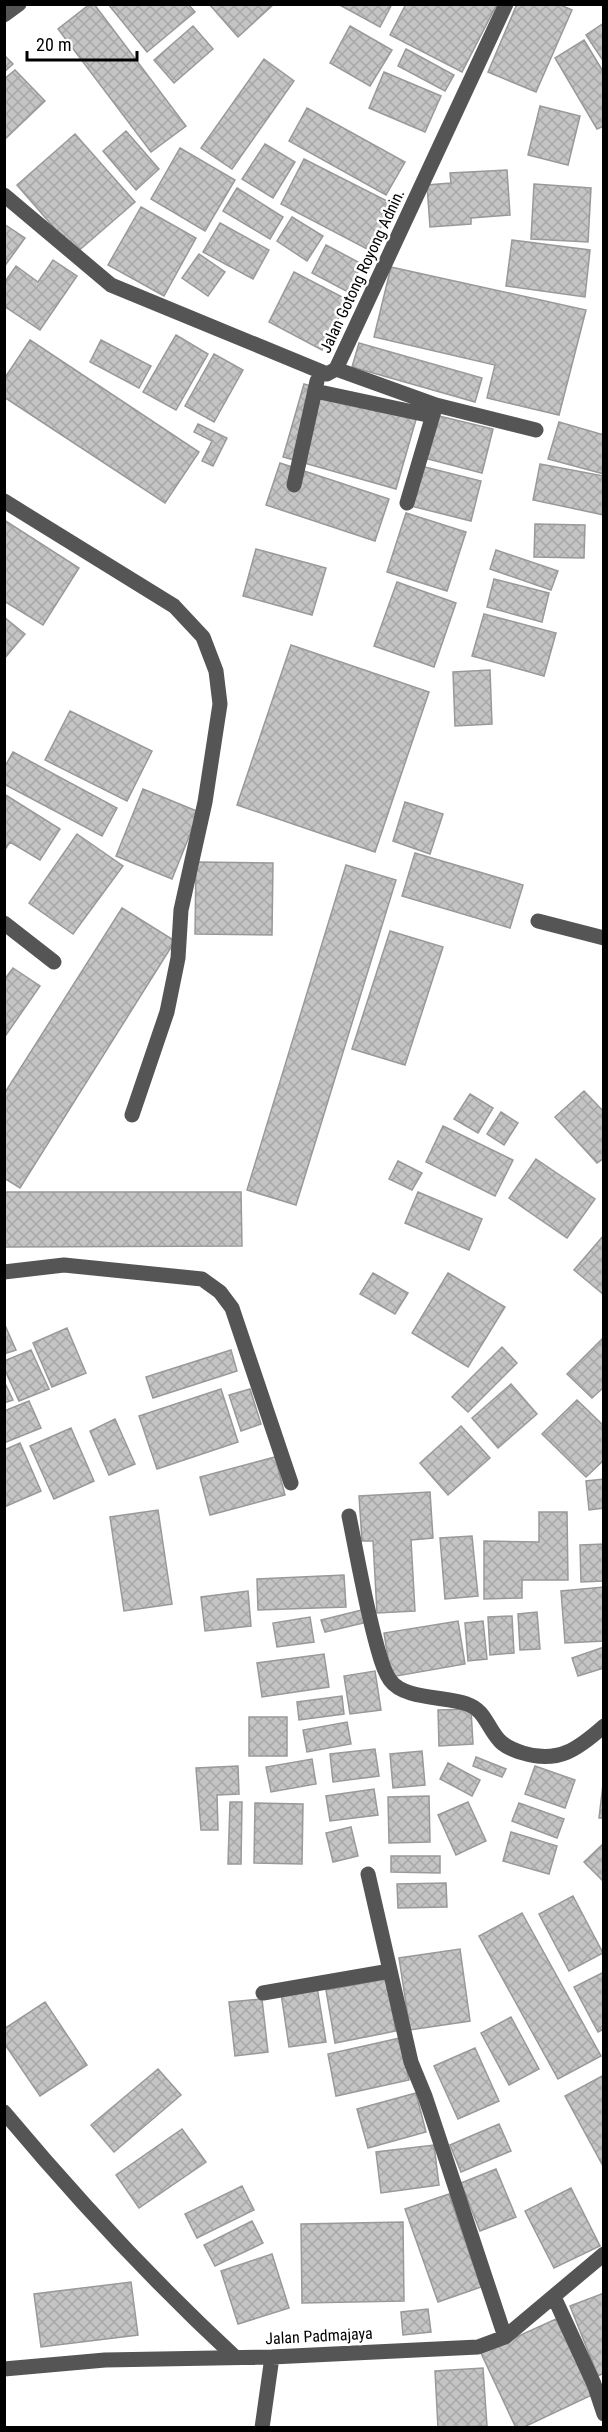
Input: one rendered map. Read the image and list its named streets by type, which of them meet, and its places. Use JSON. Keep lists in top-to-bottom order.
{
  "streets": {
    "street": ["Jalan Gotong Royong Adnin.", "Jalan Padmajaya"]
  },
  "scale_bar": "20 m"
}
